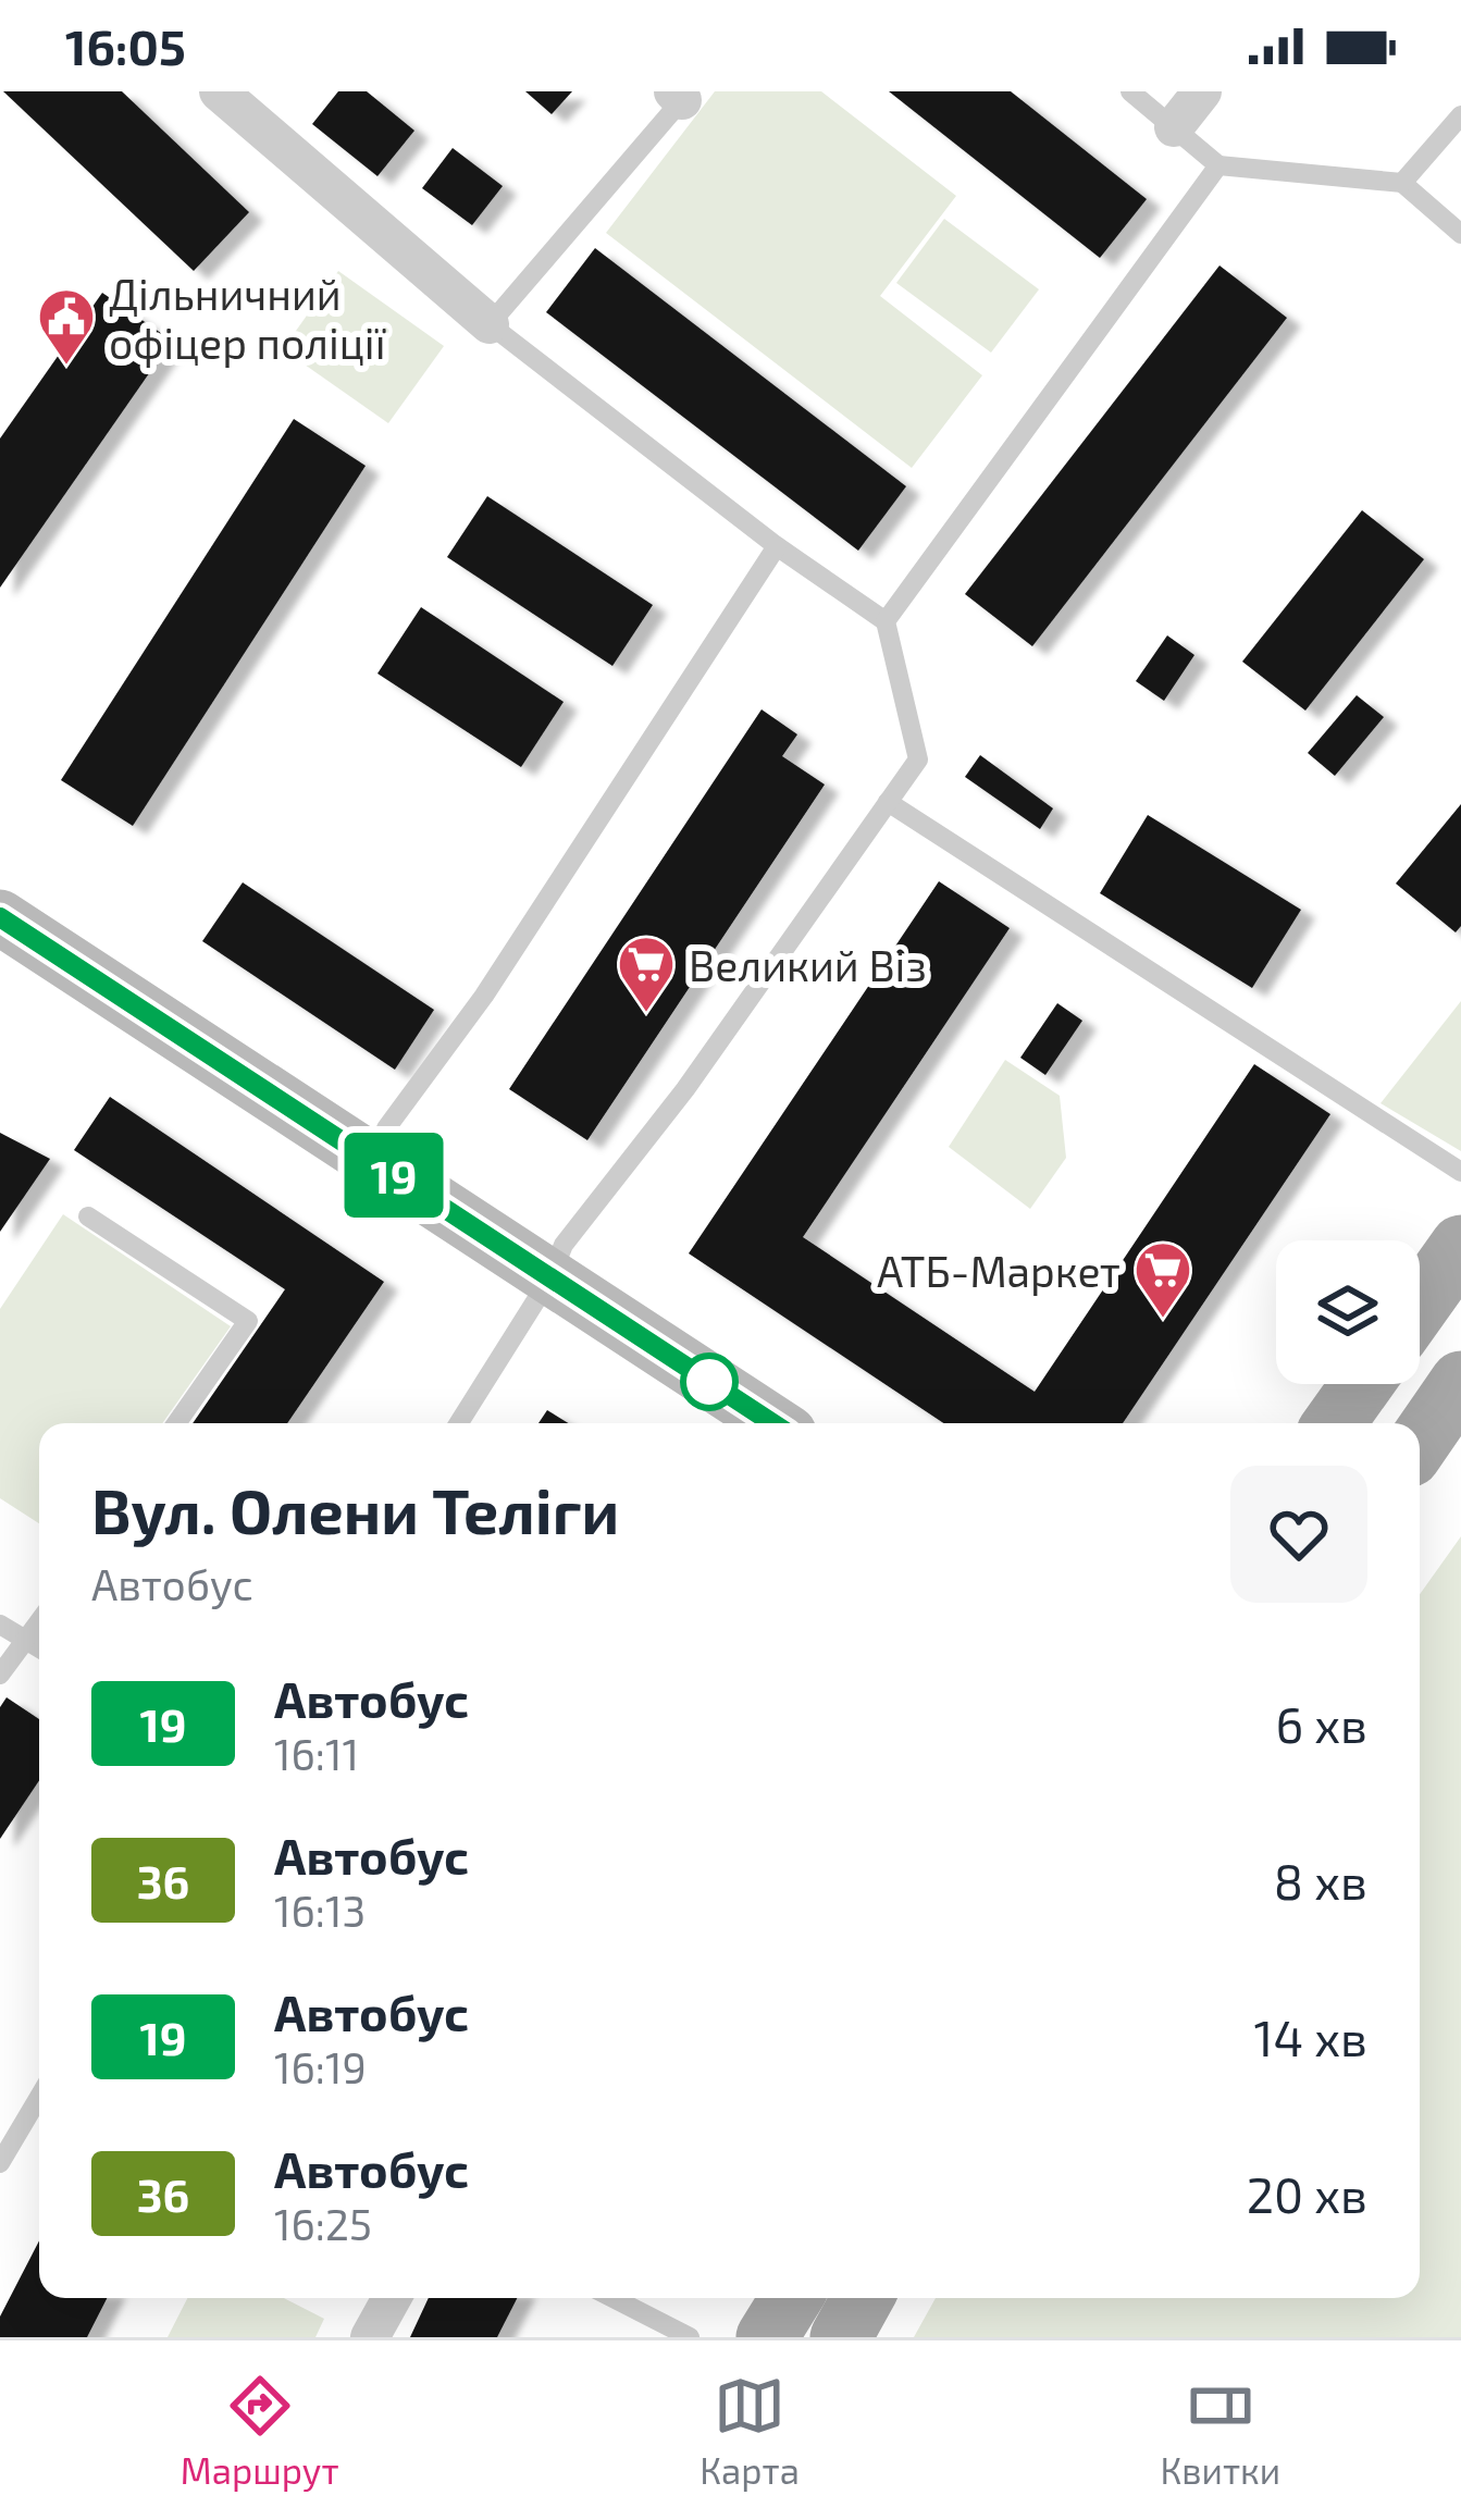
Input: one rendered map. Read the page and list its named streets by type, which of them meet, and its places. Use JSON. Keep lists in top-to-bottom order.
{
  "places": {
    "public building": ["Дільничний офіцер поліції"],
    "supermarket": ["Великий Віз", "АТБ-Маркет"]
  },
  "lines": ["bus line 19"],
  "page": {
    "status": "16:05",
    "on_map": "19",
    "heading": ["Вул. Олени Теліги", "Автобус"],
    "list": [
      {
        "mark": "19",
        "name": "Автобус",
        "note": "16:11",
        "value": "6 хв"
      },
      {
        "mark": "36",
        "name": "Автобус",
        "note": "16:13",
        "value": "8 хв"
      },
      {
        "mark": "19",
        "name": "Автобус",
        "note": "16:19",
        "value": "14 хв"
      },
      {
        "mark": "36",
        "name": "Автобус",
        "note": "16:25",
        "value": "20 хв"
      }
    ],
    "tabs": ["Маршрут", "Карта", "Квитки"]
  }
}
